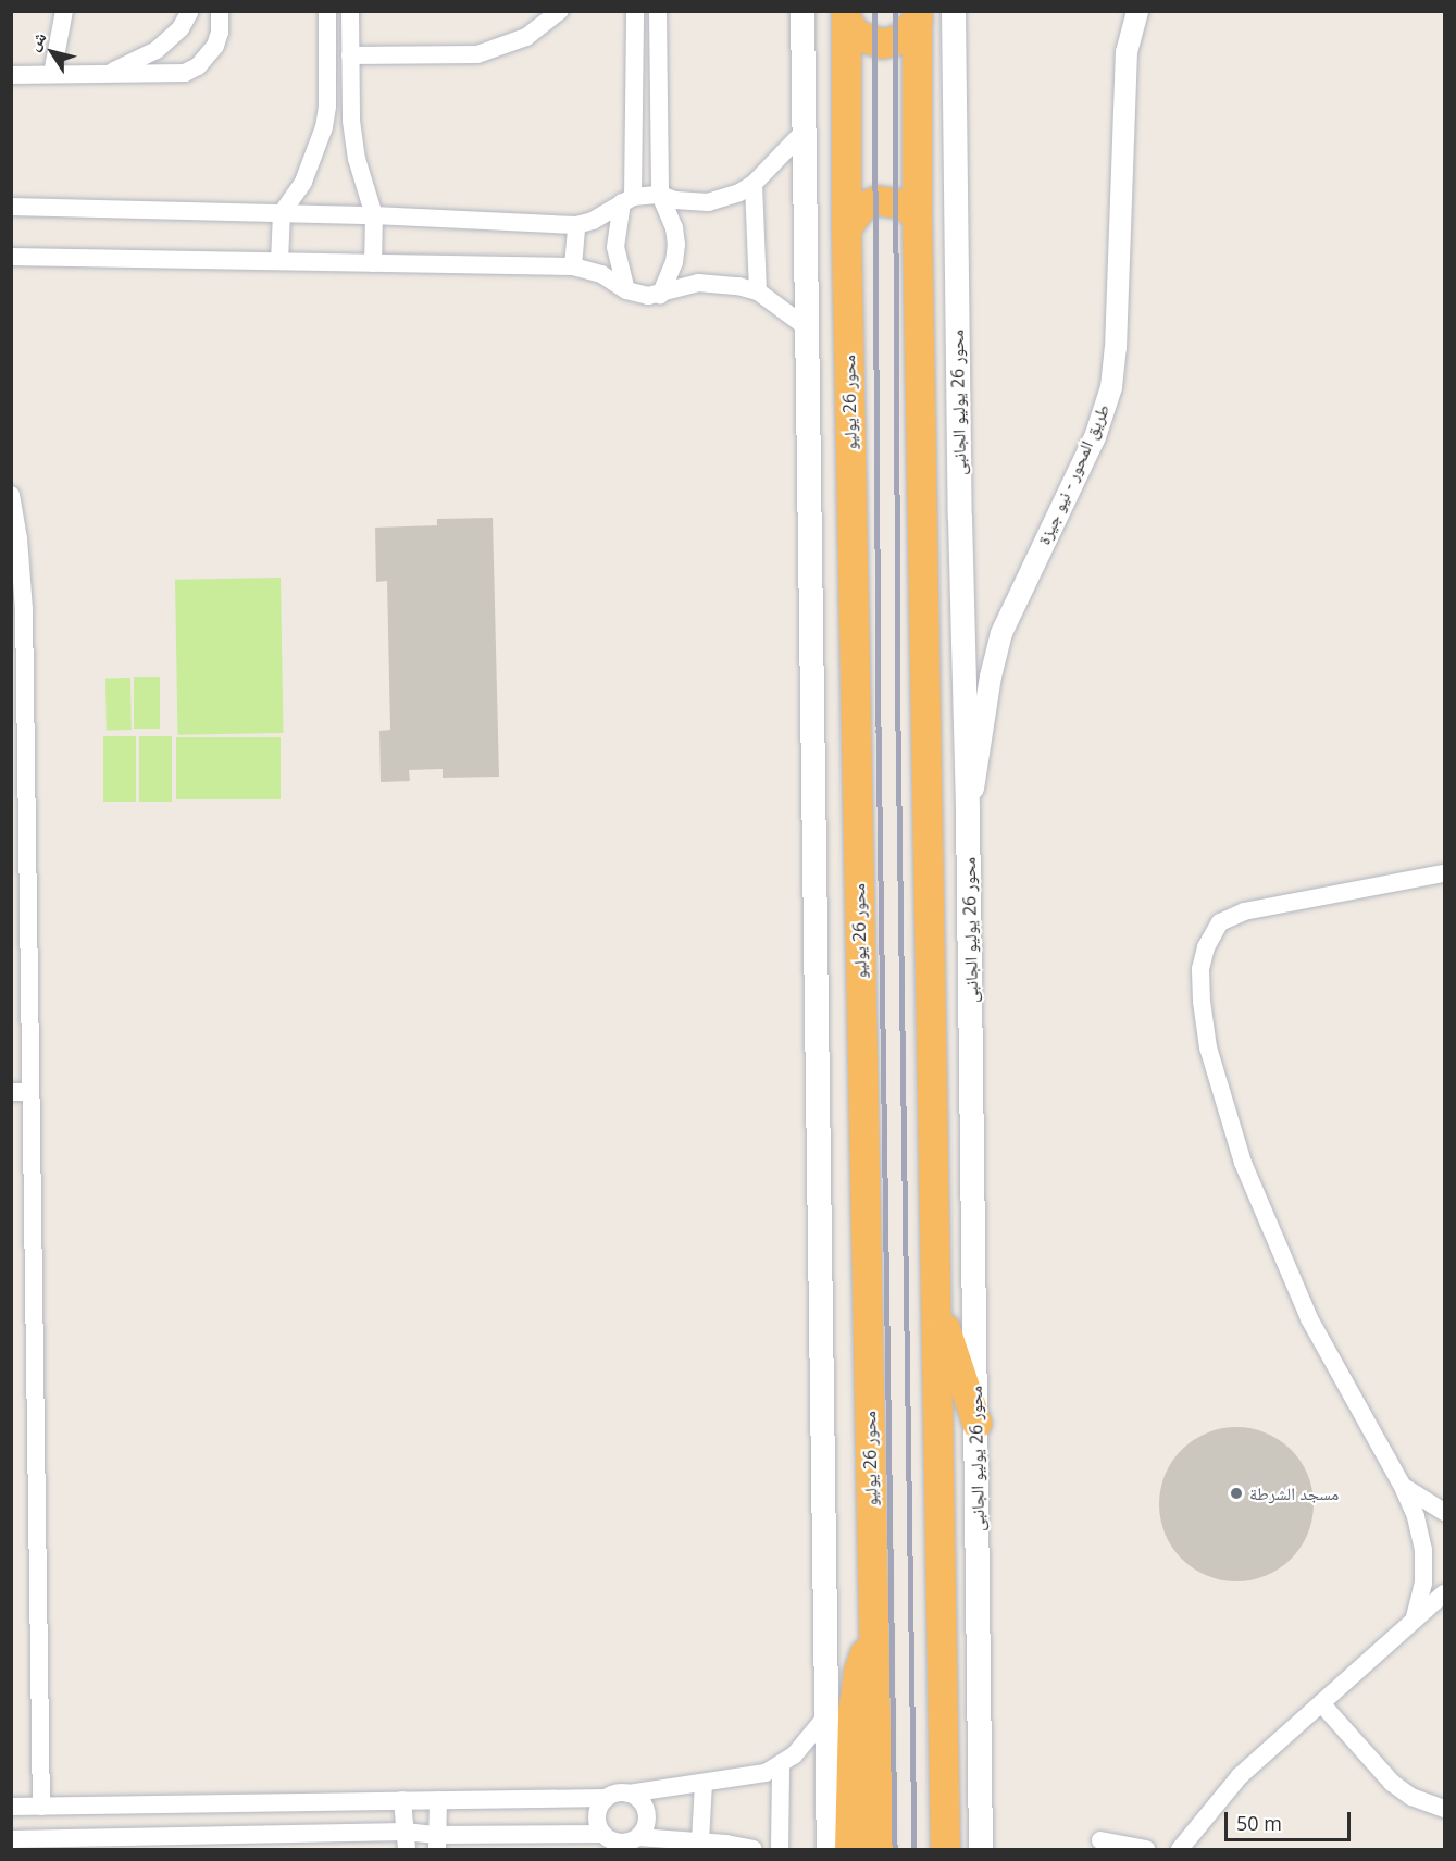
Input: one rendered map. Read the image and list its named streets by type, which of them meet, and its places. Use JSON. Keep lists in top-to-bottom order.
{
  "streets": {
    "highway": ["محور 26 يوليو"],
    "main road": ["محور 26 يوليو الجانبى"],
    "street": ["طريق المحور - نيو جيزة"]
  },
  "crossings": [
    ["محور 26 يوليو الجانبى", "طريق المحور - نيو جيزة"]
  ],
  "places": ["مسجد الشرطة"],
  "scale_bar": "50 m",
  "north": "top left"
}
